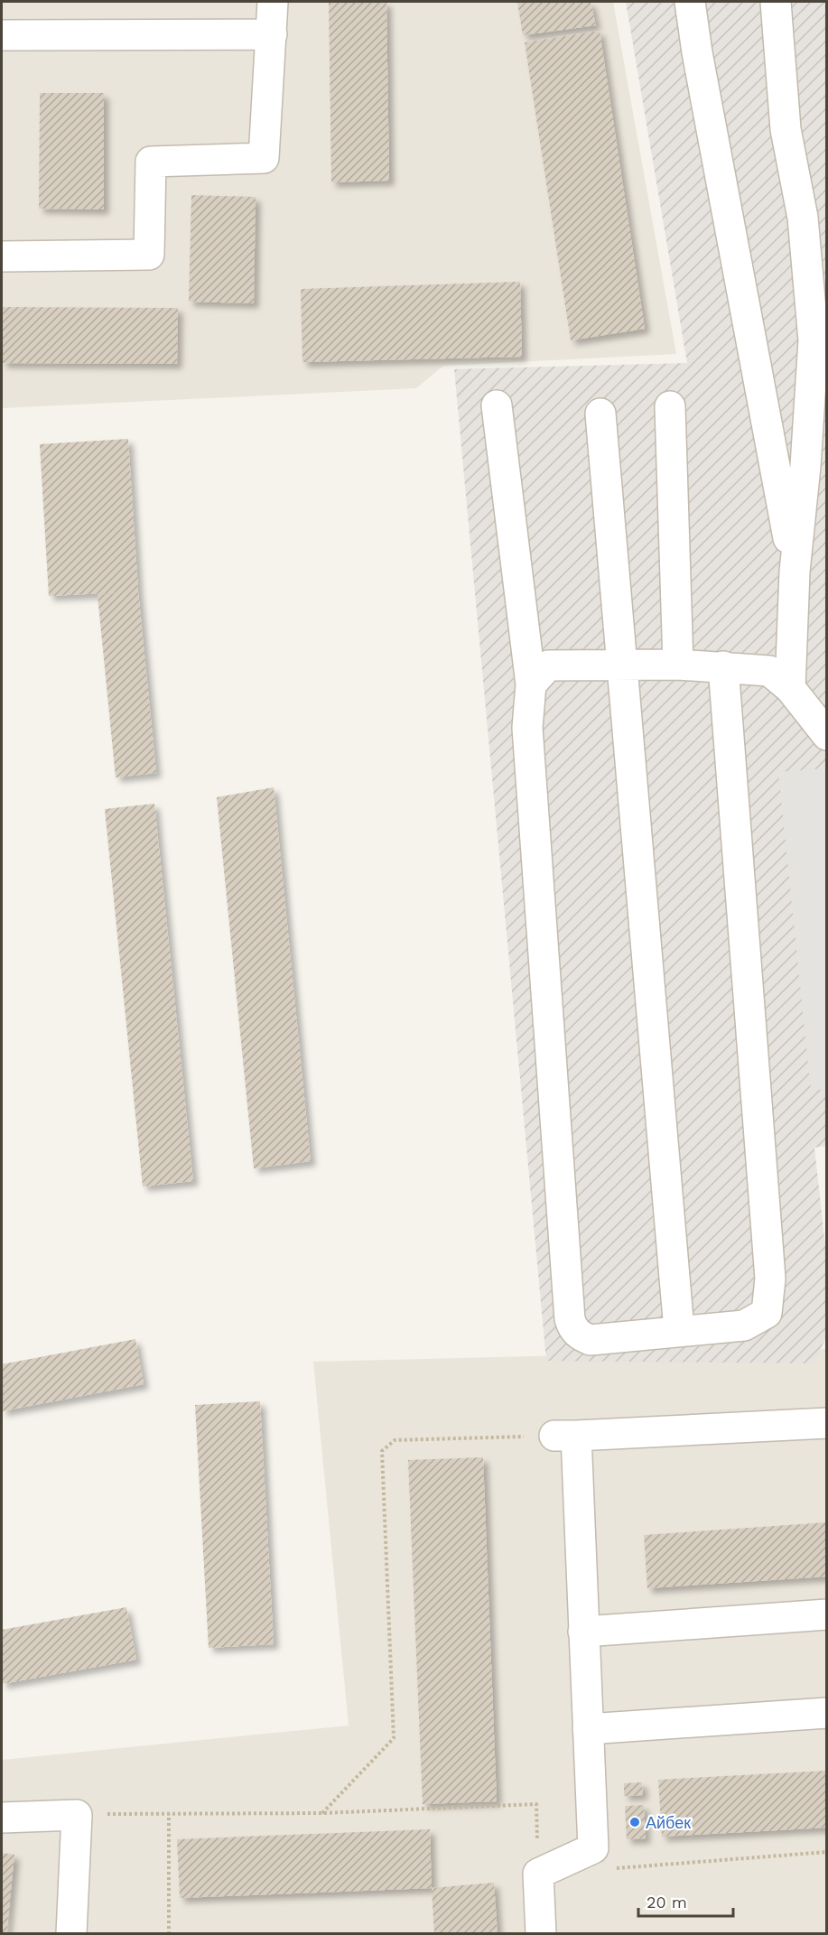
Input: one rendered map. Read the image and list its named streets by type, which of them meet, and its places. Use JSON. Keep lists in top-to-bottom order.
{
  "places": ["Айбек"],
  "scale_bar": "20 m"
}
